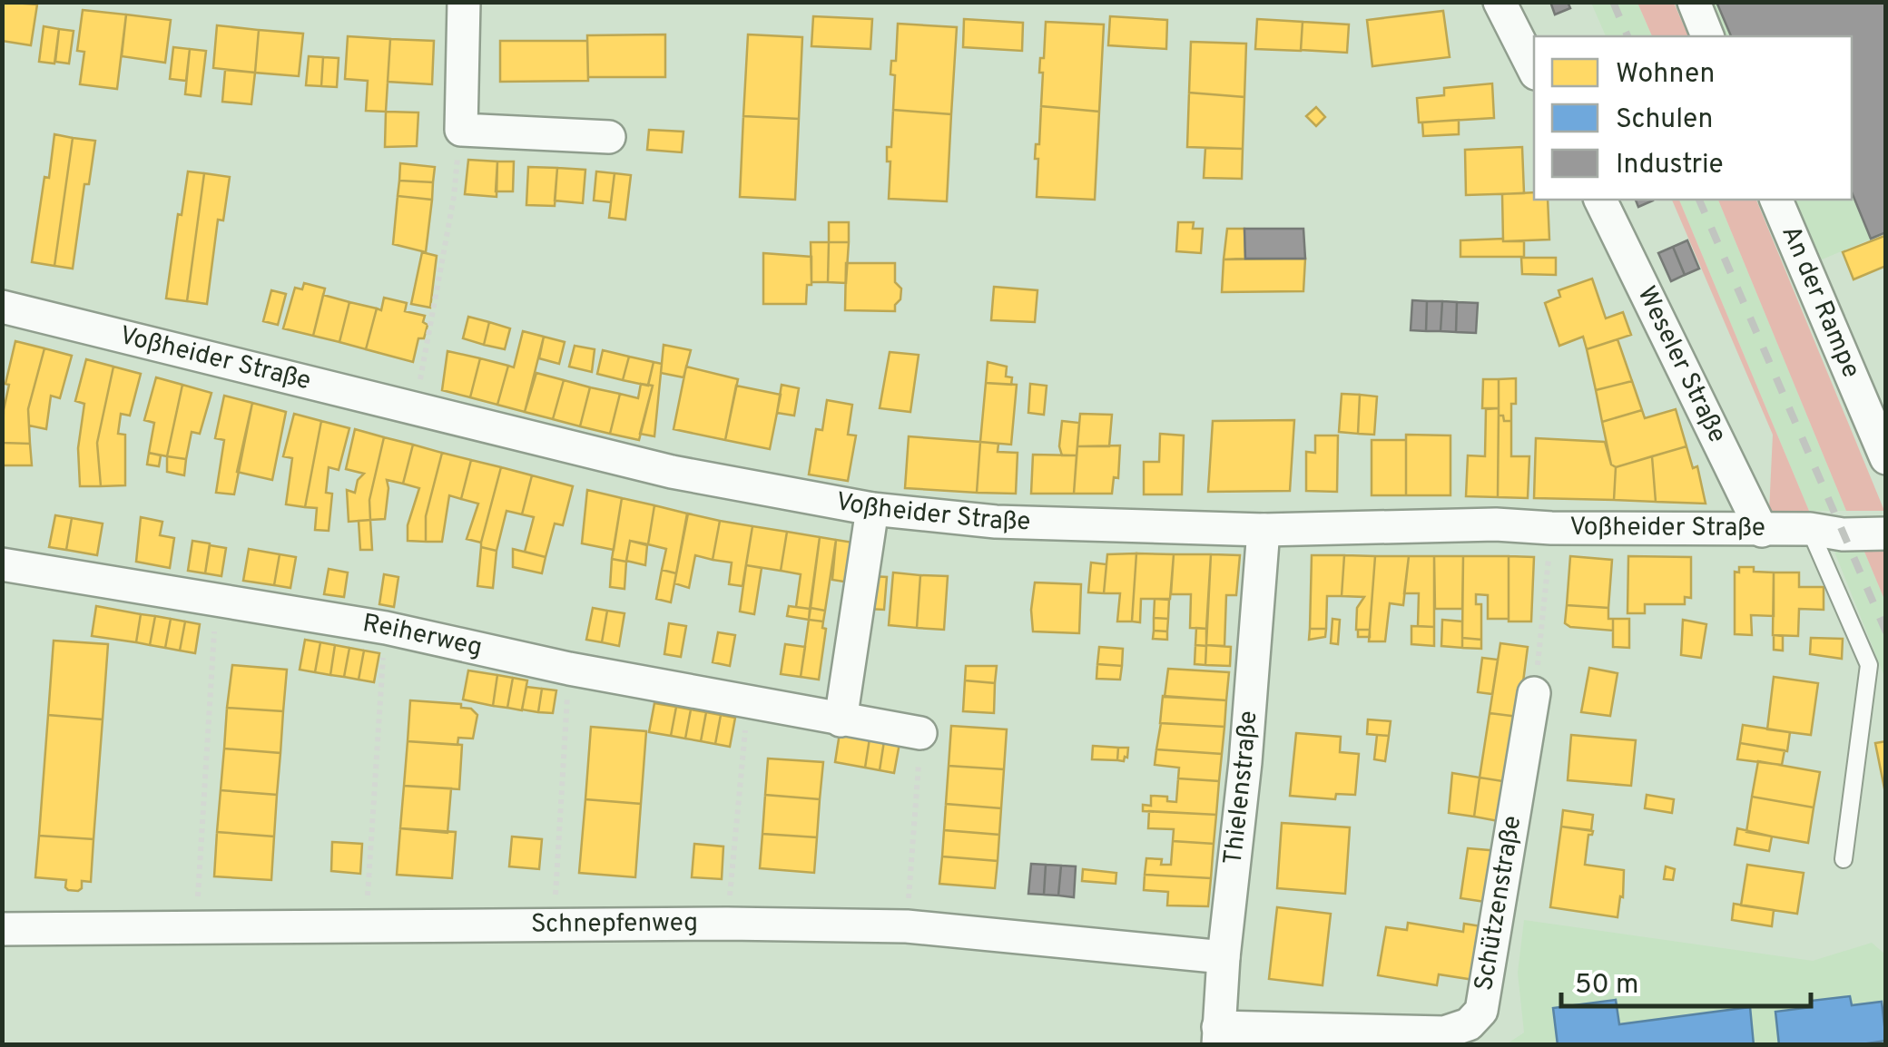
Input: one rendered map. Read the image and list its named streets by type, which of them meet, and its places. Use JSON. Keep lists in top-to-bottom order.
{
  "streets": {
    "street": [
      "An der Rampe",
      "Voßheider Straße",
      "Weseler Straße",
      "Reiherweg",
      "Thielenstraße",
      "Schützenstraße",
      "Schnepfenweg"
    ]
  },
  "crossings": [
    ["Voßheider Straße", "Weseler Straße"],
    ["Voßheider Straße", "Thielenstraße"],
    ["Thielenstraße", "Schützenstraße"],
    ["Thielenstraße", "Schnepfenweg"]
  ],
  "legend": ["Wohnen", "Schulen", "Industrie"],
  "scale_bar": "50 m"
}
